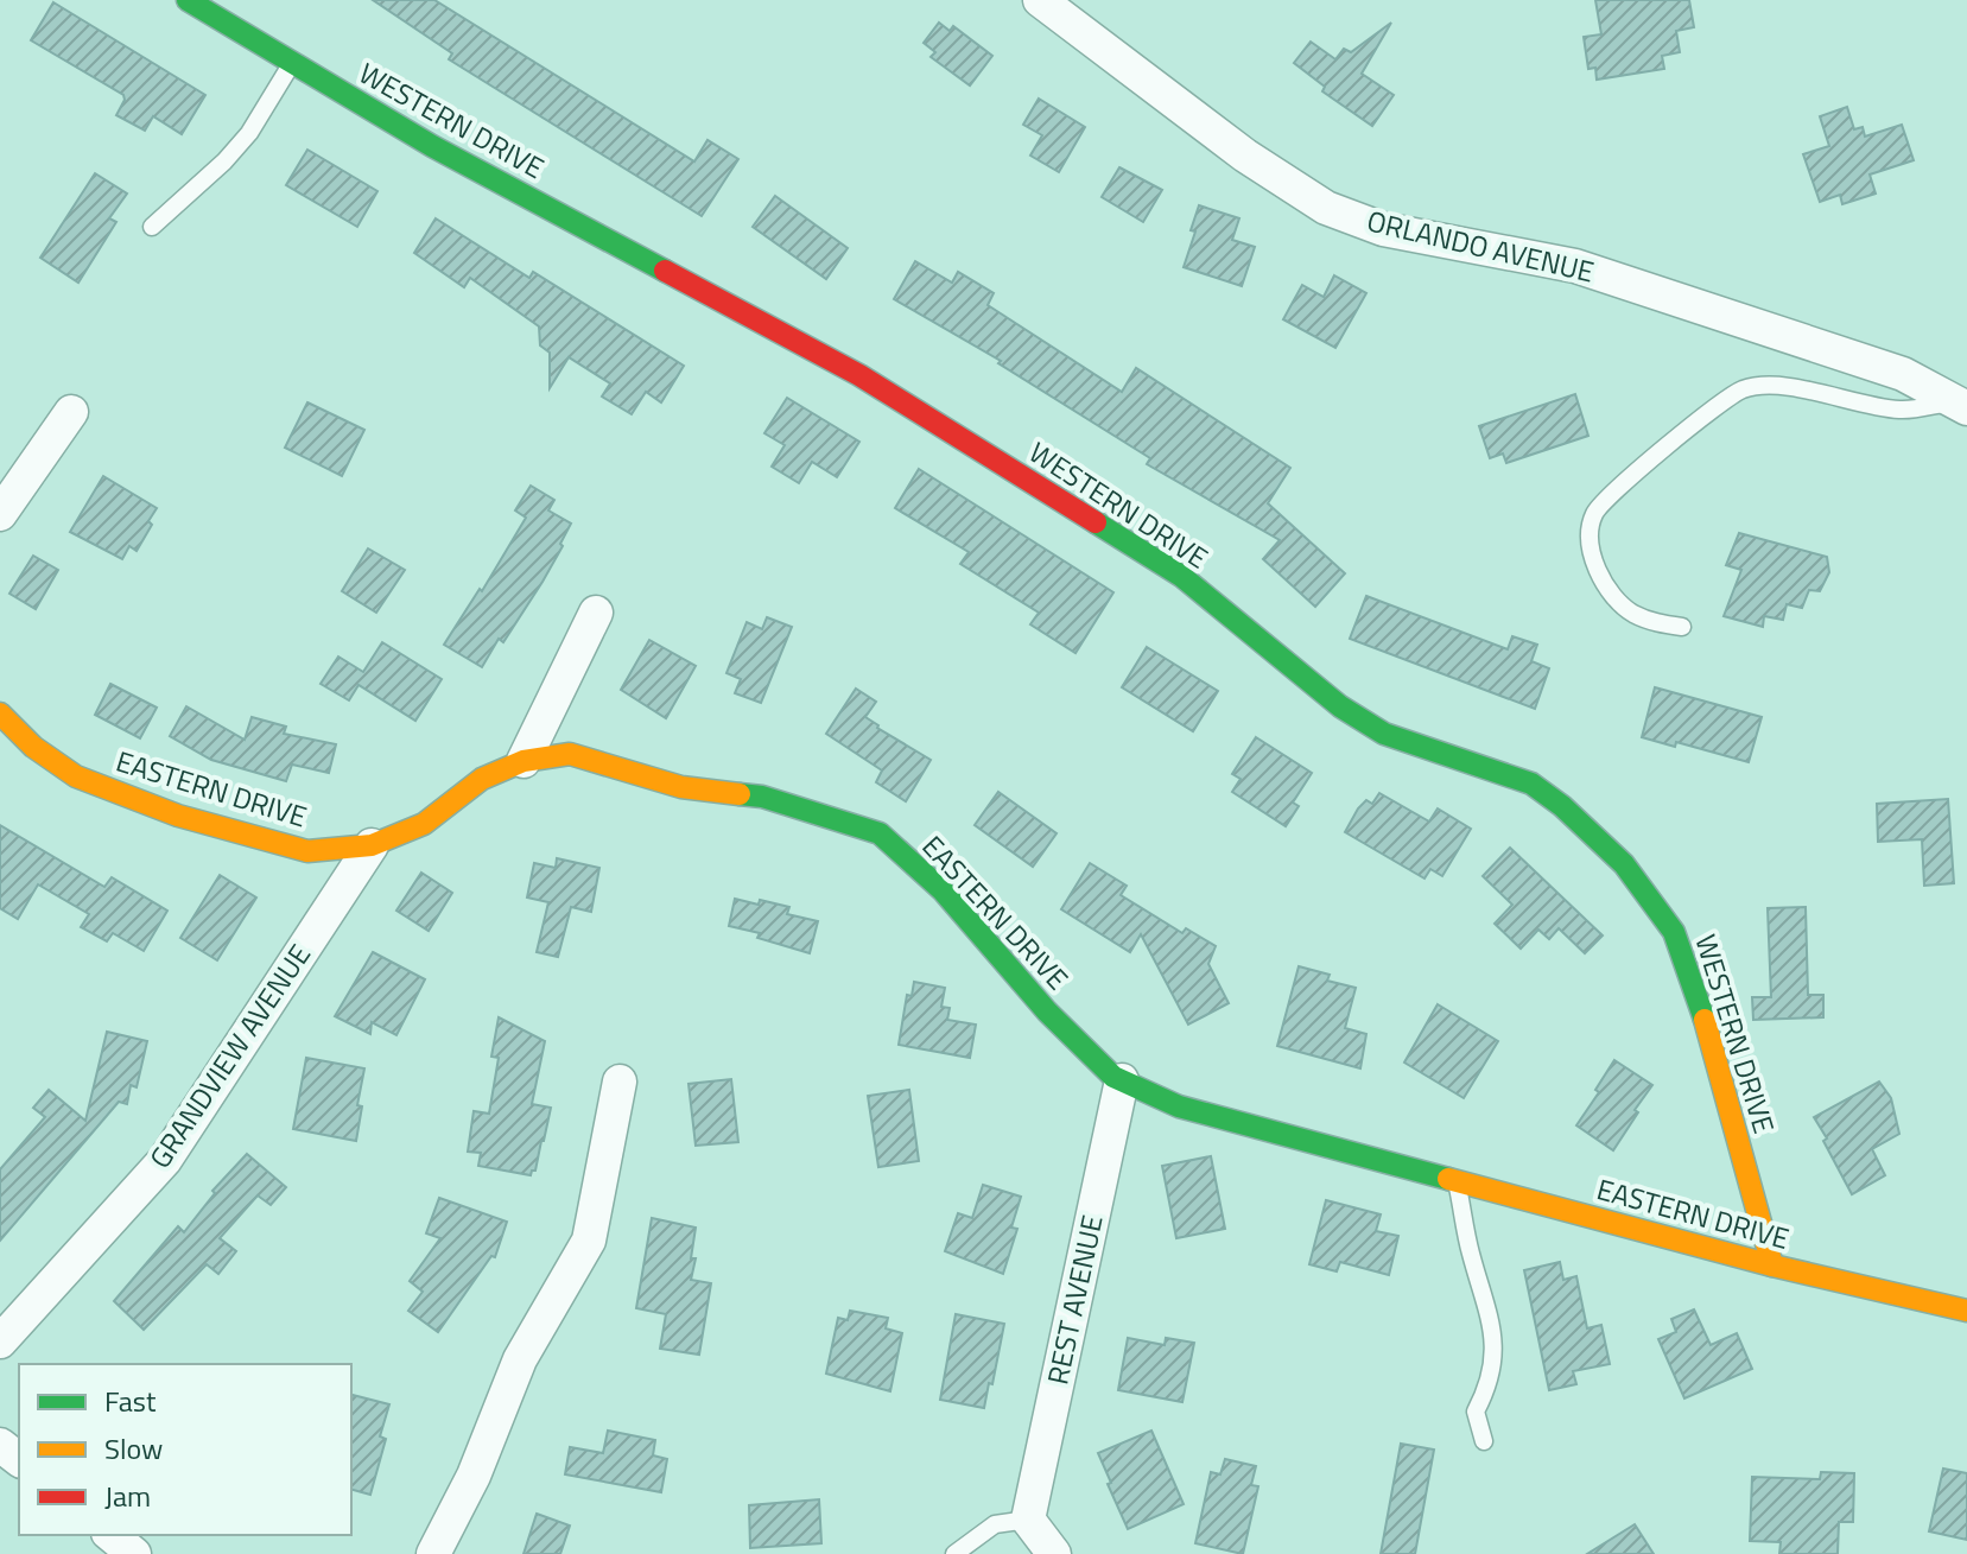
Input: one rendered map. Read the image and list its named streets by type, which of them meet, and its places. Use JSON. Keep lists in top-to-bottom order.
{
  "streets": {
    "street": [
      "WESTERN DRIVE",
      "ORLANDO AVENUE",
      "EASTERN DRIVE",
      "GRANDVIEW AVENUE",
      "REST AVENUE"
    ]
  },
  "crossings": [
    ["WESTERN DRIVE", "EASTERN DRIVE"],
    ["EASTERN DRIVE", "GRANDVIEW AVENUE"],
    ["EASTERN DRIVE", "REST AVENUE"]
  ],
  "legend": ["Fast", "Slow", "Jam"]
}
